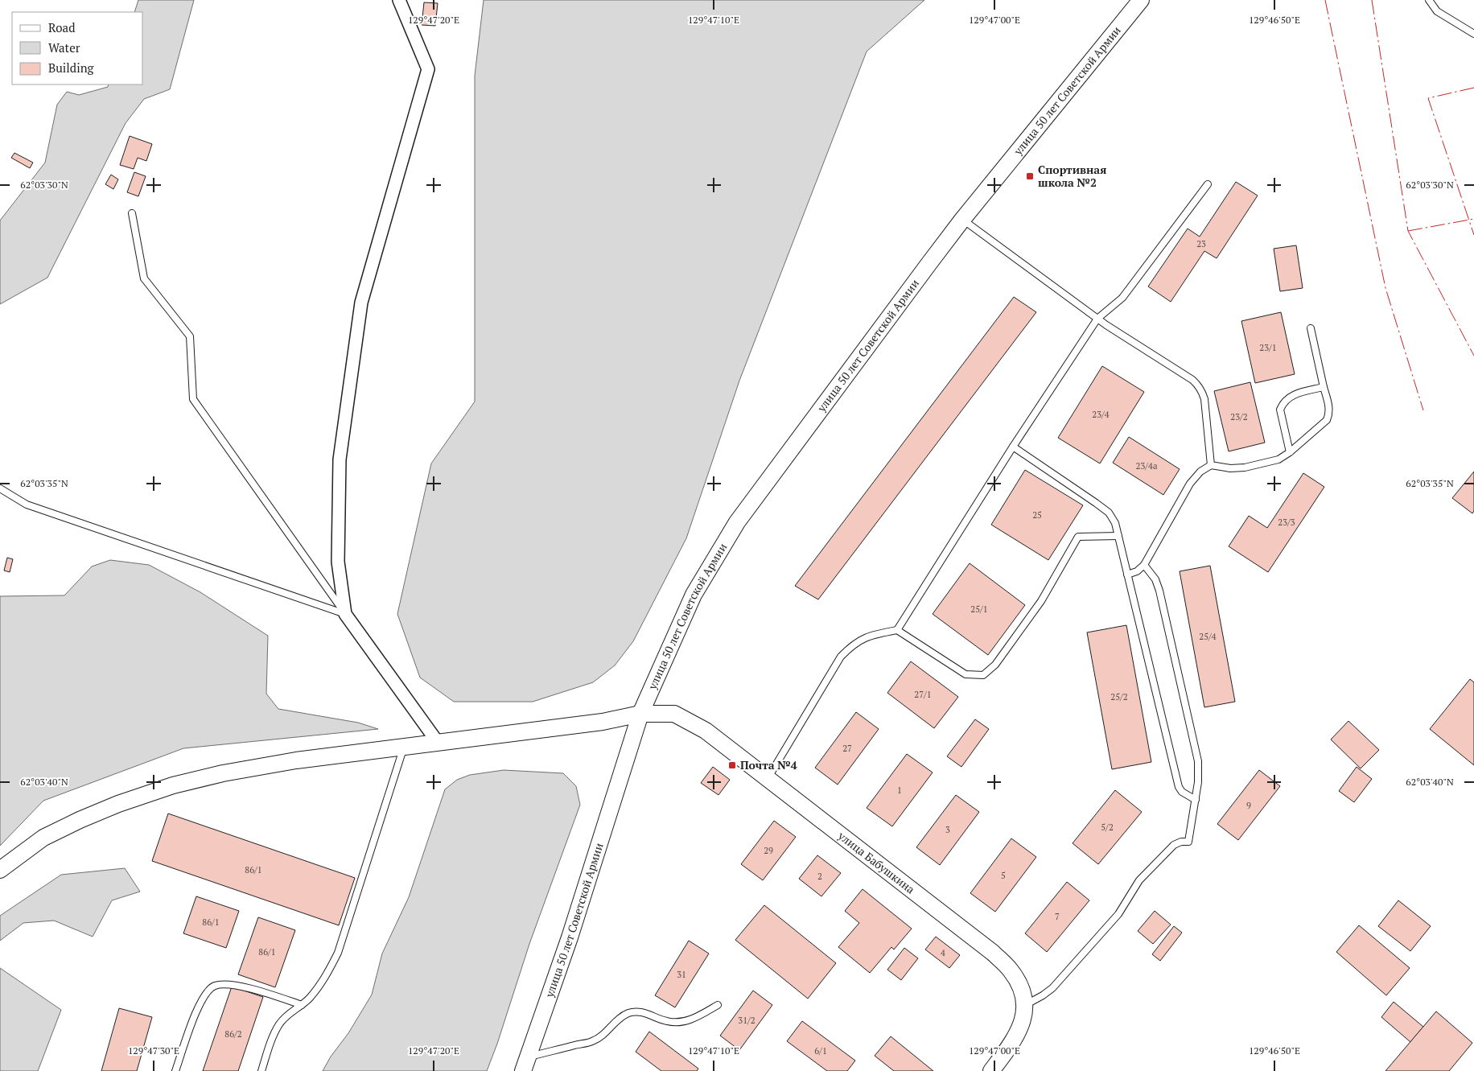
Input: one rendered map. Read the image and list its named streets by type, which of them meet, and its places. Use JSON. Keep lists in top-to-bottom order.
{
  "streets": {
    "street": ["улица 50 лет Советской Армии", "улица Бабушкина"]
  },
  "crossings": [
    ["улица 50 лет Советской Армии", "улица Бабушкина"]
  ],
  "places": {
    "transit": ["Спортивная школа №2", "Почта №4"]
  },
  "house_numbers": [
    "23",
    "23/1",
    "23/4",
    "23/2",
    "23/4а",
    "25",
    "23/3",
    "25/1",
    "25/4",
    "27/1",
    "25/2",
    "27",
    "1",
    "9",
    "5/2",
    "3",
    "29",
    "86/1",
    "5",
    "2",
    "7",
    "86/1",
    "86/1",
    "4",
    "31",
    "31/2",
    "86/2",
    "6/1"
  ],
  "legend": ["Road", "Water", "Building"],
  "coordinates": [
    "129°47'20\"E",
    "129°47'10\"E",
    "129°47'00\"E",
    "129°46'50\"E",
    "62°03'30\"N",
    "62°03'35\"N",
    "62°03'40\"N",
    "129°47'30\"E"
  ]
}
